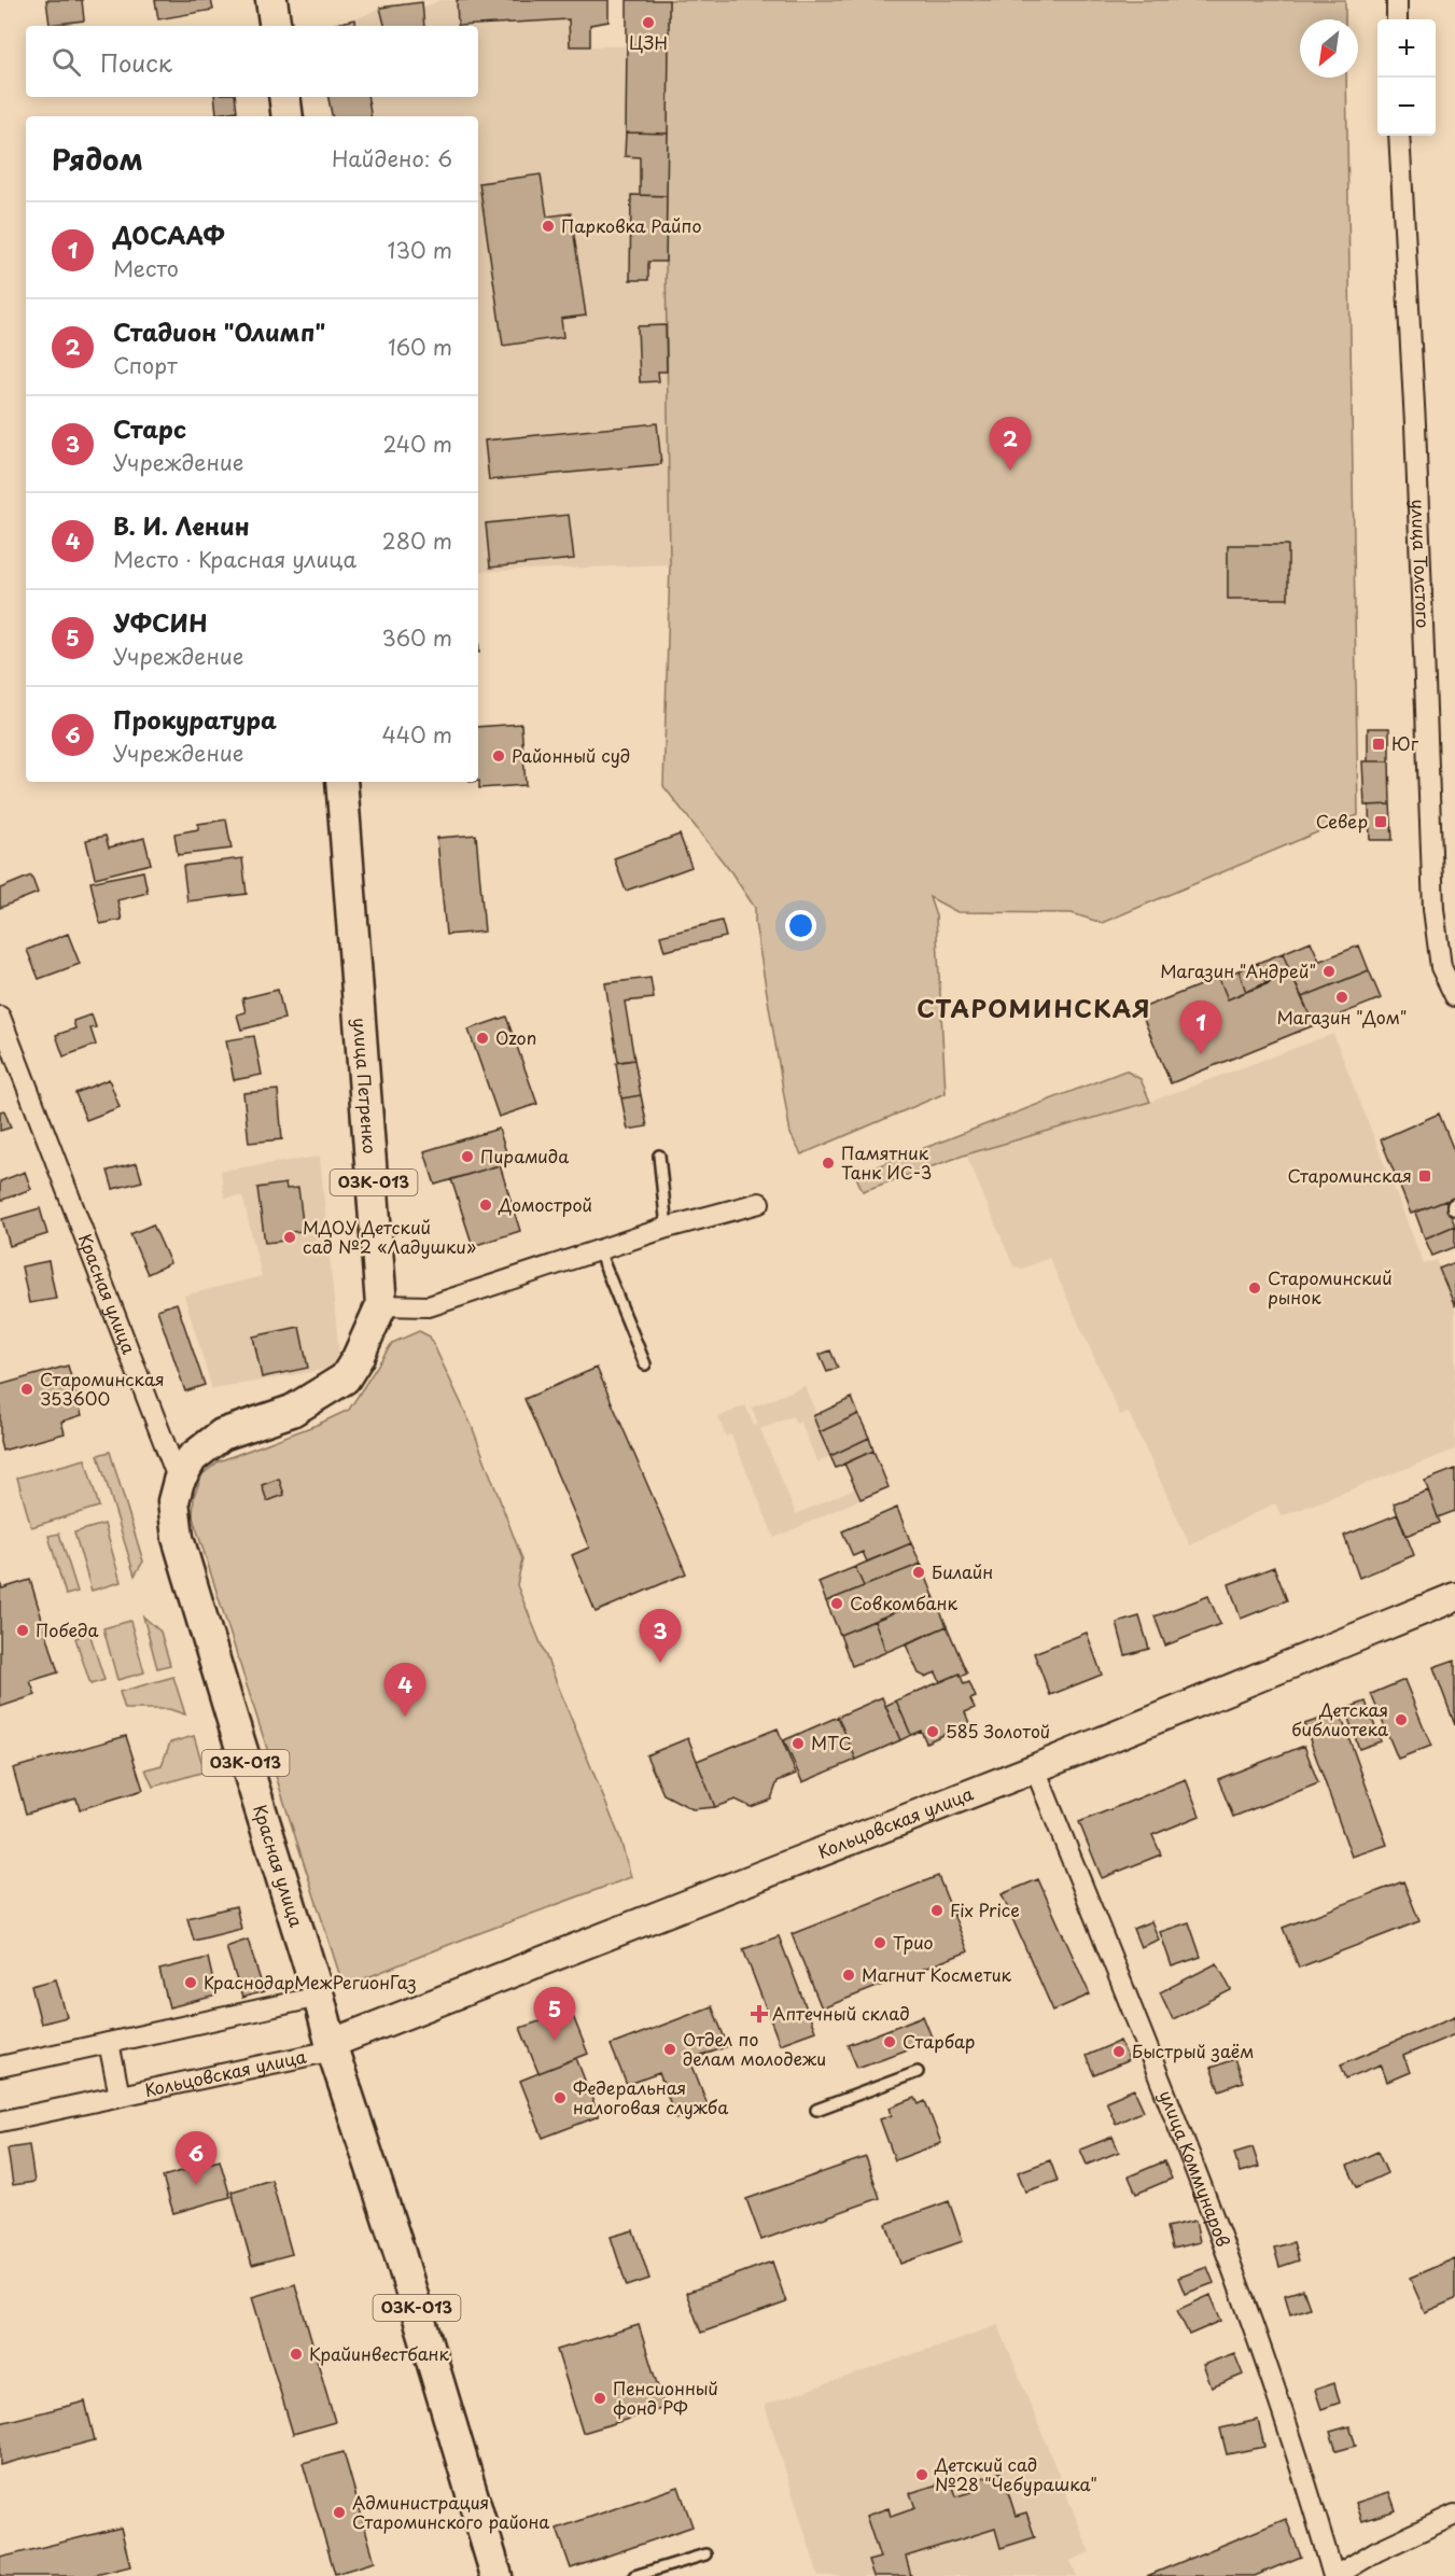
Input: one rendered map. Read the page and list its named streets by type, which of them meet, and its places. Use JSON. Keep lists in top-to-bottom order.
{
  "streets": {
    "main road": [
      "улица Петренко",
      "03К-013",
      "Красная улица",
      "Кольцовская улица"
    ],
    "street": ["улица Толстого", "улица Коммунаров"]
  },
  "crossings": [
    ["улица Петренко", "Красная улица"],
    ["Красная улица", "Кольцовская улица"],
    ["Кольцовская улица", "улица Коммунаров"]
  ],
  "districts": ["СТАРОМИНСКАЯ"],
  "places": {
    "other": [
      "ЦЗН",
      "Парковка Райпо",
      "Районный суд",
      "Магазин \"Андрей\"",
      "Магазин \"Дом\"",
      "Ozon",
      "Пирамида",
      "Памятник Танк ИС-3",
      "Домострой",
      "МДОУ Детский сад №2 «Ладушки»",
      "Староминский рынок",
      "Староминская 353600",
      "Билайн",
      "Совкомбанк",
      "Победа",
      "Детская библиотека",
      "585 Золотой",
      "МТС",
      "Fix Price",
      "Трио",
      "Магнит Косметик",
      "КраснодарМежРегионГаз",
      "Старбар",
      "Отдел по делам молодежи",
      "Быстрый заём",
      "Федеральная налоговая служба",
      "Крайинвестбанк",
      "Пенсионный фонд РФ",
      "Детский сад №28 \"Чебурашка\"",
      "Администрация Староминского района"
    ],
    "transit": ["Юг", "Север", "Староминская"],
    "health": ["Аптечный склад"]
  },
  "north": "bottom left",
  "page": {
    "map_buttons": ["+", "−"],
    "search": "Поиск",
    "heading": ["Рядом", "Найдено: 6"],
    "list": [
      {
        "mark": "1",
        "name": "ДОСААФ",
        "note": "Место",
        "value": "130 m"
      },
      {
        "mark": "2",
        "name": "Стадион \"Олимп\"",
        "note": "Спорт",
        "value": "160 m"
      },
      {
        "mark": "3",
        "name": "Старс",
        "note": "Учреждение",
        "value": "240 m"
      },
      {
        "mark": "4",
        "name": "В. И. Ленин",
        "note": "Место · Красная улица",
        "value": "280 m"
      },
      {
        "mark": "5",
        "name": "УФСИН",
        "note": "Учреждение",
        "value": "360 m"
      },
      {
        "mark": "6",
        "name": "Прокуратура",
        "note": "Учреждение",
        "value": "440 m"
      }
    ],
    "pins": [
      "2",
      "1",
      "3",
      "4",
      "5",
      "6"
    ]
  }
}
